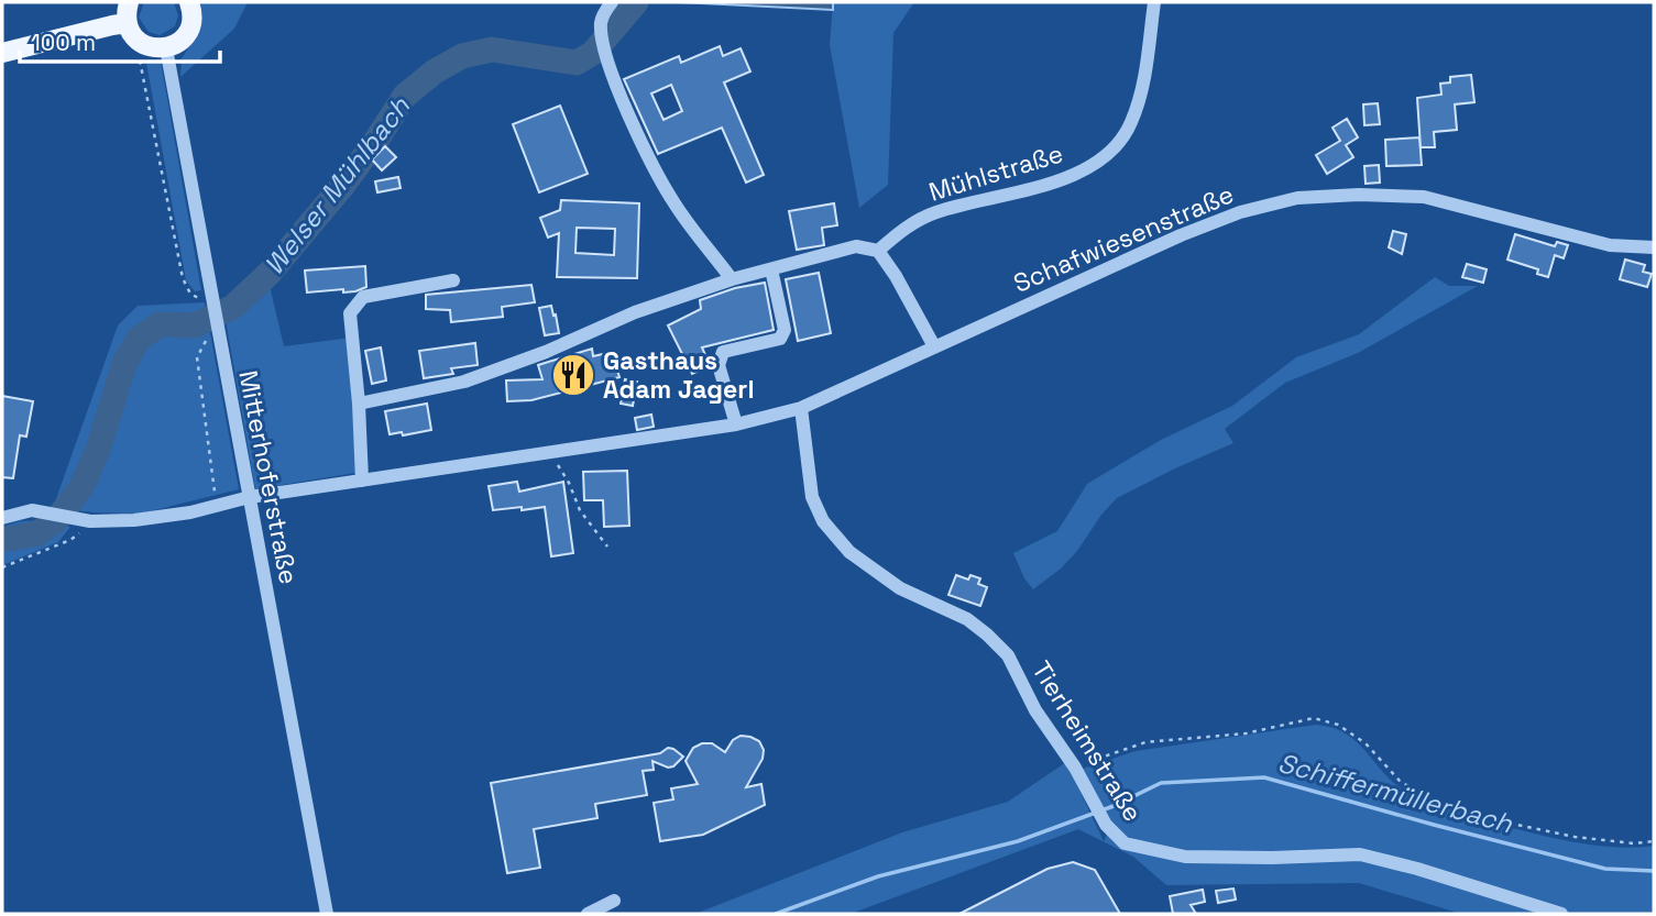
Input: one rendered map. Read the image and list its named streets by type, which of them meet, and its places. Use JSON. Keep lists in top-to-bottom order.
{
  "streets": {
    "street": [
      "Mühlstraße",
      "Schafwiesenstraße",
      "Mitterhoferstraße",
      "Tierheimstraße"
    ]
  },
  "crossings": [
    ["Schafwiesenstraße", "Mitterhoferstraße"],
    ["Schafwiesenstraße", "Tierheimstraße"]
  ],
  "water": ["Welser Mühlbach", "Schiffermüllerbach"],
  "places": {
    "restaurant": ["Gasthaus Adam Jagerl"]
  },
  "scale_bar": "100 m"
}
